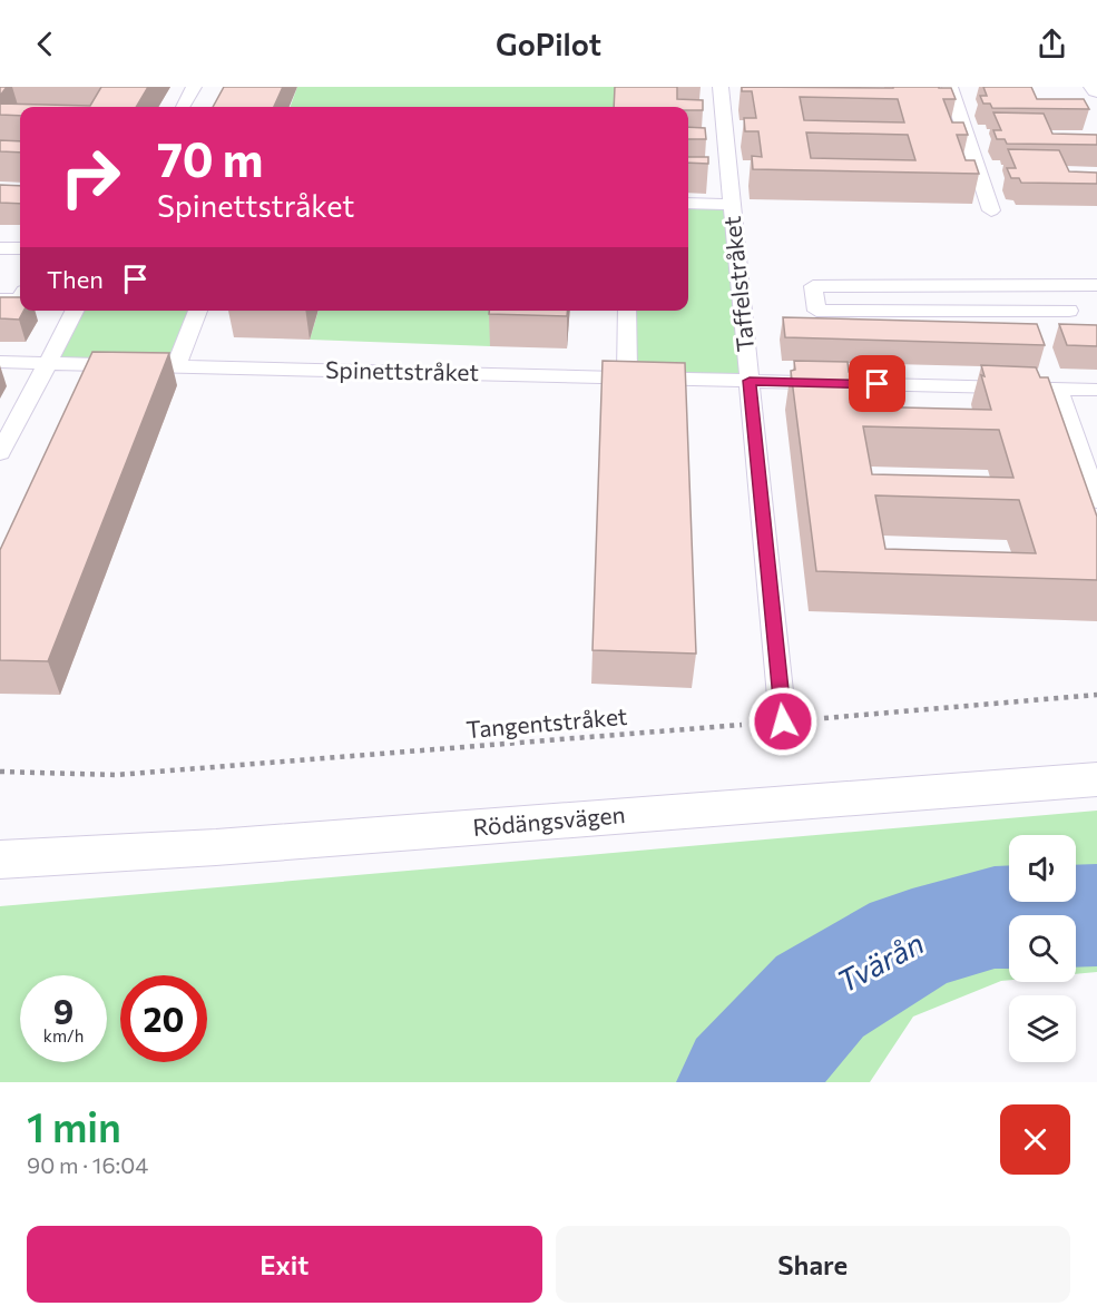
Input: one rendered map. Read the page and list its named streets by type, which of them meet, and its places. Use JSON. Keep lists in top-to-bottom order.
{
  "streets": {
    "street": ["Rödängsvägen"],
    "lane": ["Taffelstråket", "Spinettstråket"],
    "path": ["Tangentstråket"]
  },
  "crossings": [
    ["Taffelstråket", "Spinettstråket"],
    ["Taffelstråket", "Tangentstråket"]
  ],
  "water": ["Tvärån"],
  "page": {
    "header": "GoPilot",
    "turn": ["70 m", "Spinettstråket"],
    "then": "Then",
    "speed": "9 km/h",
    "limit": "20",
    "heading": ["1 min", "90 m · 16:04"],
    "buttons": ["Exit", "Share"]
  }
}
